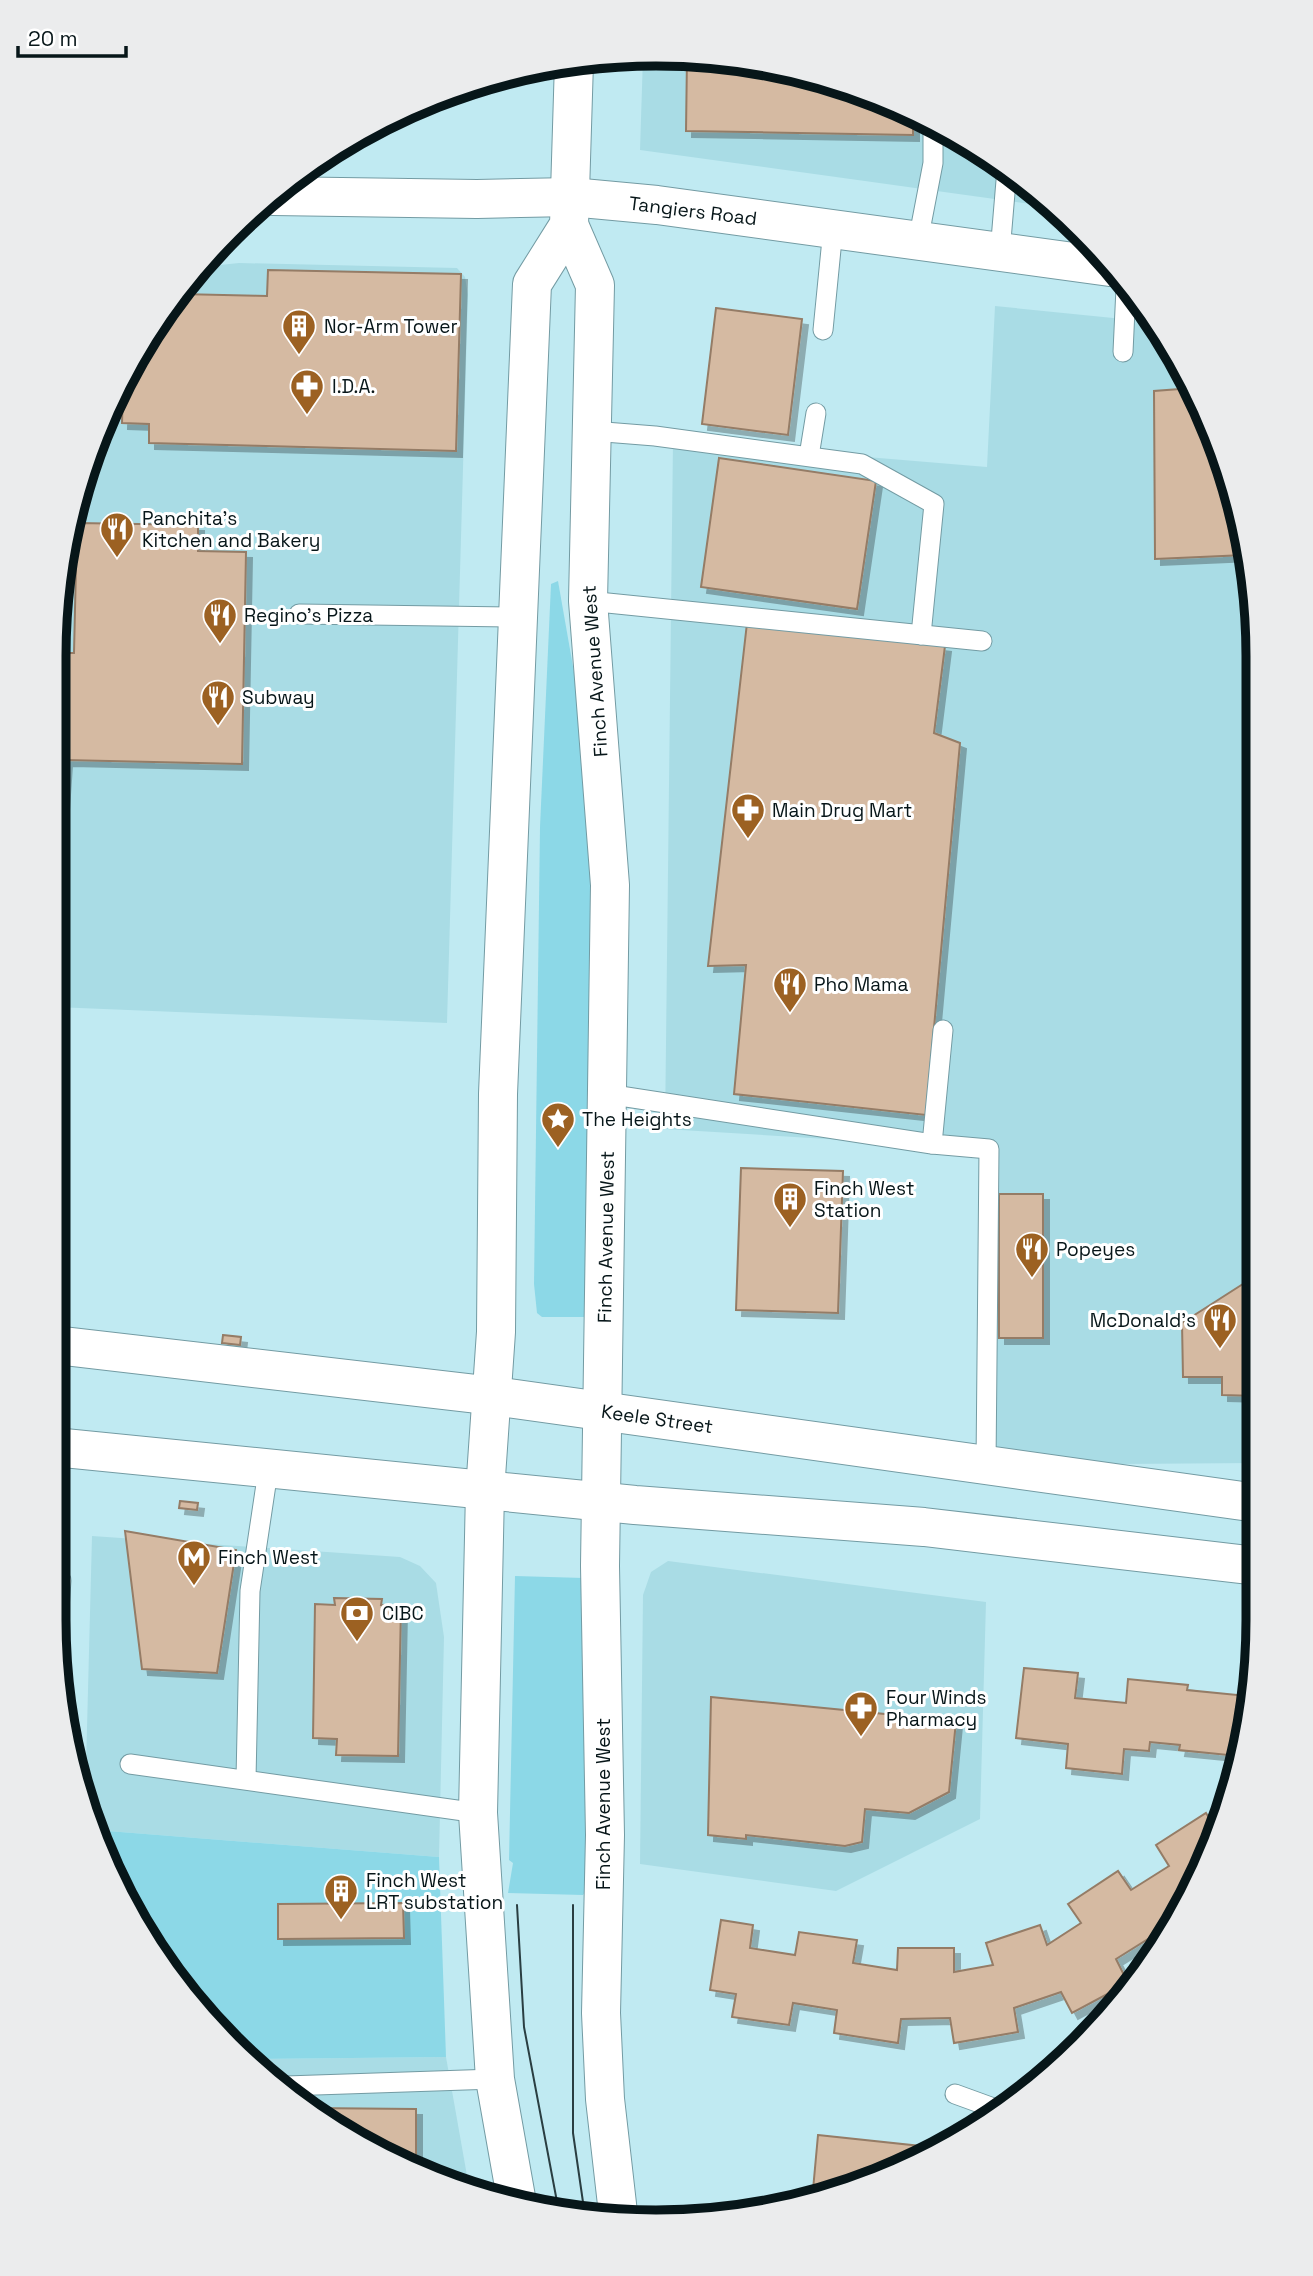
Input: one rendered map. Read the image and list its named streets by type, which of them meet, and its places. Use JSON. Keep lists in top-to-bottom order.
{
  "streets": {
    "main road": ["Tangiers Road", "Finch Avenue West", "Keele Street"]
  },
  "crossings": [
    ["Tangiers Road", "Finch Avenue West"],
    ["Finch Avenue West", "Keele Street"]
  ],
  "places": {
    "building": ["Nor-Arm Tower", "Finch West Station", "Finch West LRT substation"],
    "pharmacy": ["I.D.A.", "Main Drug Mart", "Four Winds Pharmacy"],
    "restaurant": [
      "Panchita’s Kitchen and Bakery",
      "Regino's Pizza",
      "Subway",
      "Pho Mama",
      "Popeyes",
      "McDonald's"
    ],
    "place": ["The Heights"],
    "metro station": ["Finch West"],
    "bank": ["CIBC"]
  },
  "scale_bar": "20 m"
}
